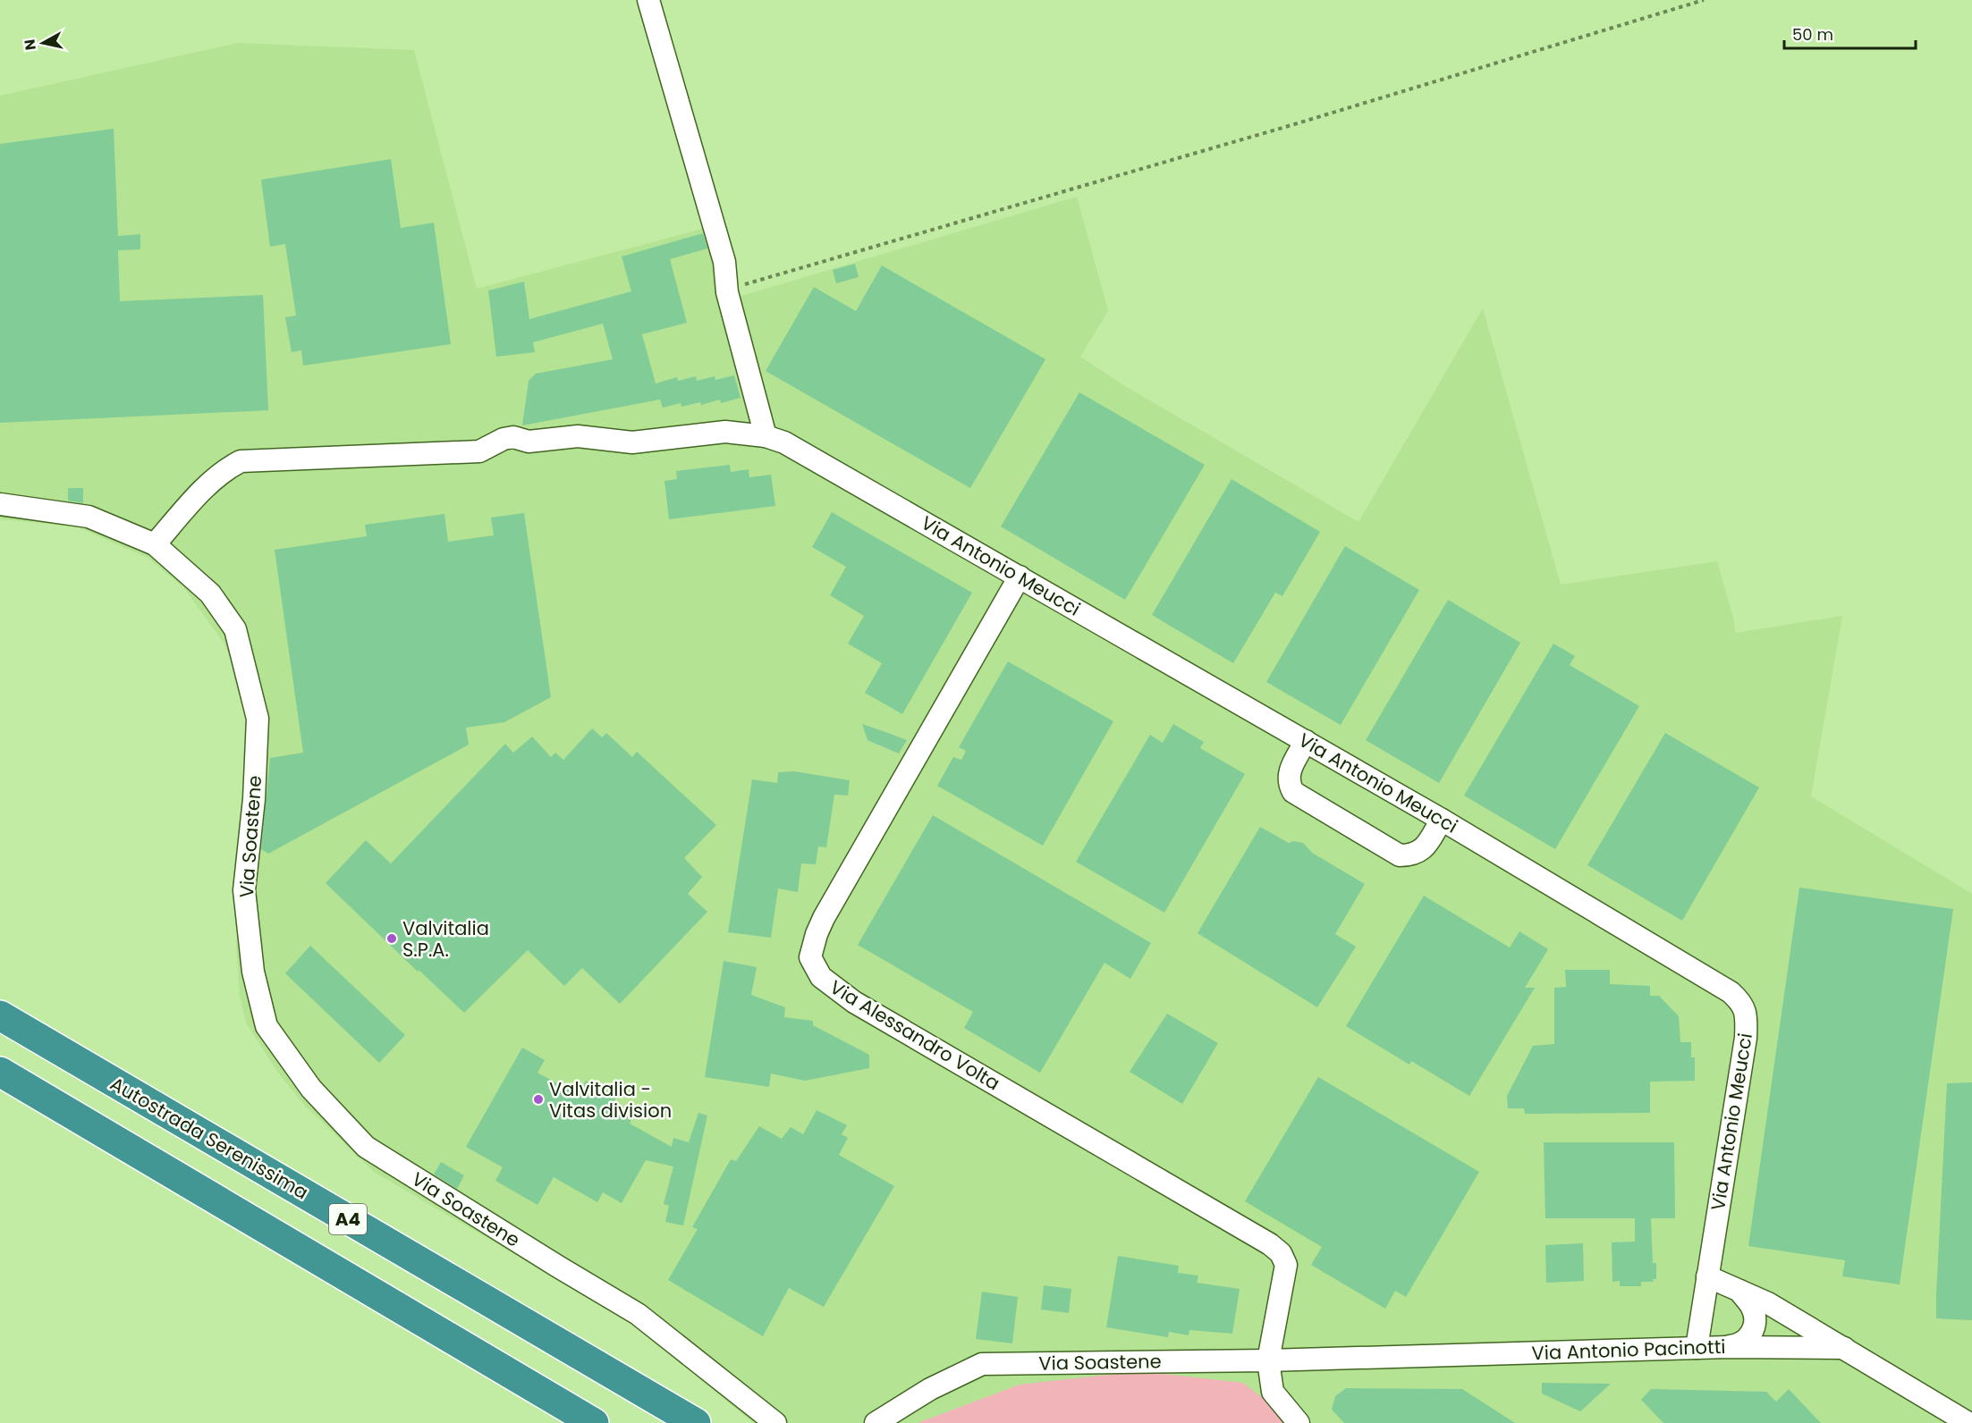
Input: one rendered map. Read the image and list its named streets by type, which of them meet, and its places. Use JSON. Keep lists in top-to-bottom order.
{
  "streets": {
    "highway": ["Autostrada Serenissima", "A4"],
    "street": [
      "Via Antonio Meucci",
      "Via Soastene",
      "Via Alessandro Volta",
      "Via Antonio Pacinotti"
    ]
  },
  "crossings": [
    ["Via Antonio Meucci", "Via Soastene"],
    ["Via Antonio Meucci", "Via Alessandro Volta"],
    ["Via Antonio Meucci", "Via Antonio Pacinotti"],
    ["Via Soastene", "Via Alessandro Volta"],
    ["Via Soastene", "Via Antonio Pacinotti"],
    ["Via Alessandro Volta", "Via Antonio Pacinotti"]
  ],
  "places": ["Valvitalia S.P.A.", "Valvitalia - Vitas division"],
  "scale_bar": "50 m",
  "north": "left"
}
